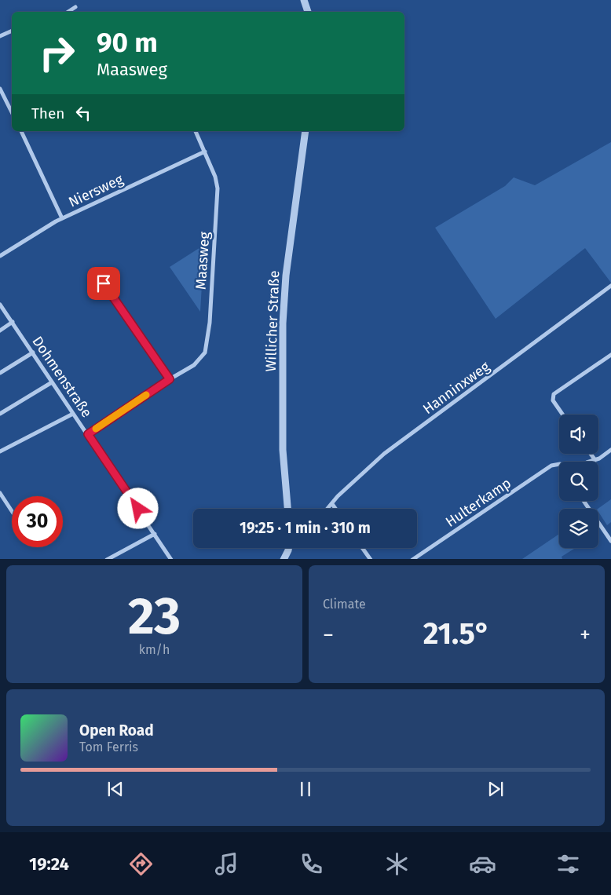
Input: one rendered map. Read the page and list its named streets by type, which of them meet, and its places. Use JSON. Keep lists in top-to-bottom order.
{
  "streets": {
    "street": [
      "Niersweg",
      "Maasweg",
      "Willicher Straße",
      "Dohmenstraße",
      "Hanninxweg",
      "Hulterkamp"
    ]
  },
  "crossings": [
    ["Niersweg", "Maasweg"],
    ["Maasweg", "Dohmenstraße"]
  ],
  "page": {
    "turn": ["90 m", "Maasweg"],
    "then": "Then",
    "limit": "30",
    "trip": "19:25 · 1 min · 310 m",
    "tile": [
      ["23", "km/h"],
      "Climate"
    ],
    "heat": ["−", "21.5°", "+"],
    "song": ["Open Road", "Tom Ferris"],
    "tabs": "19:24"
  }
}
